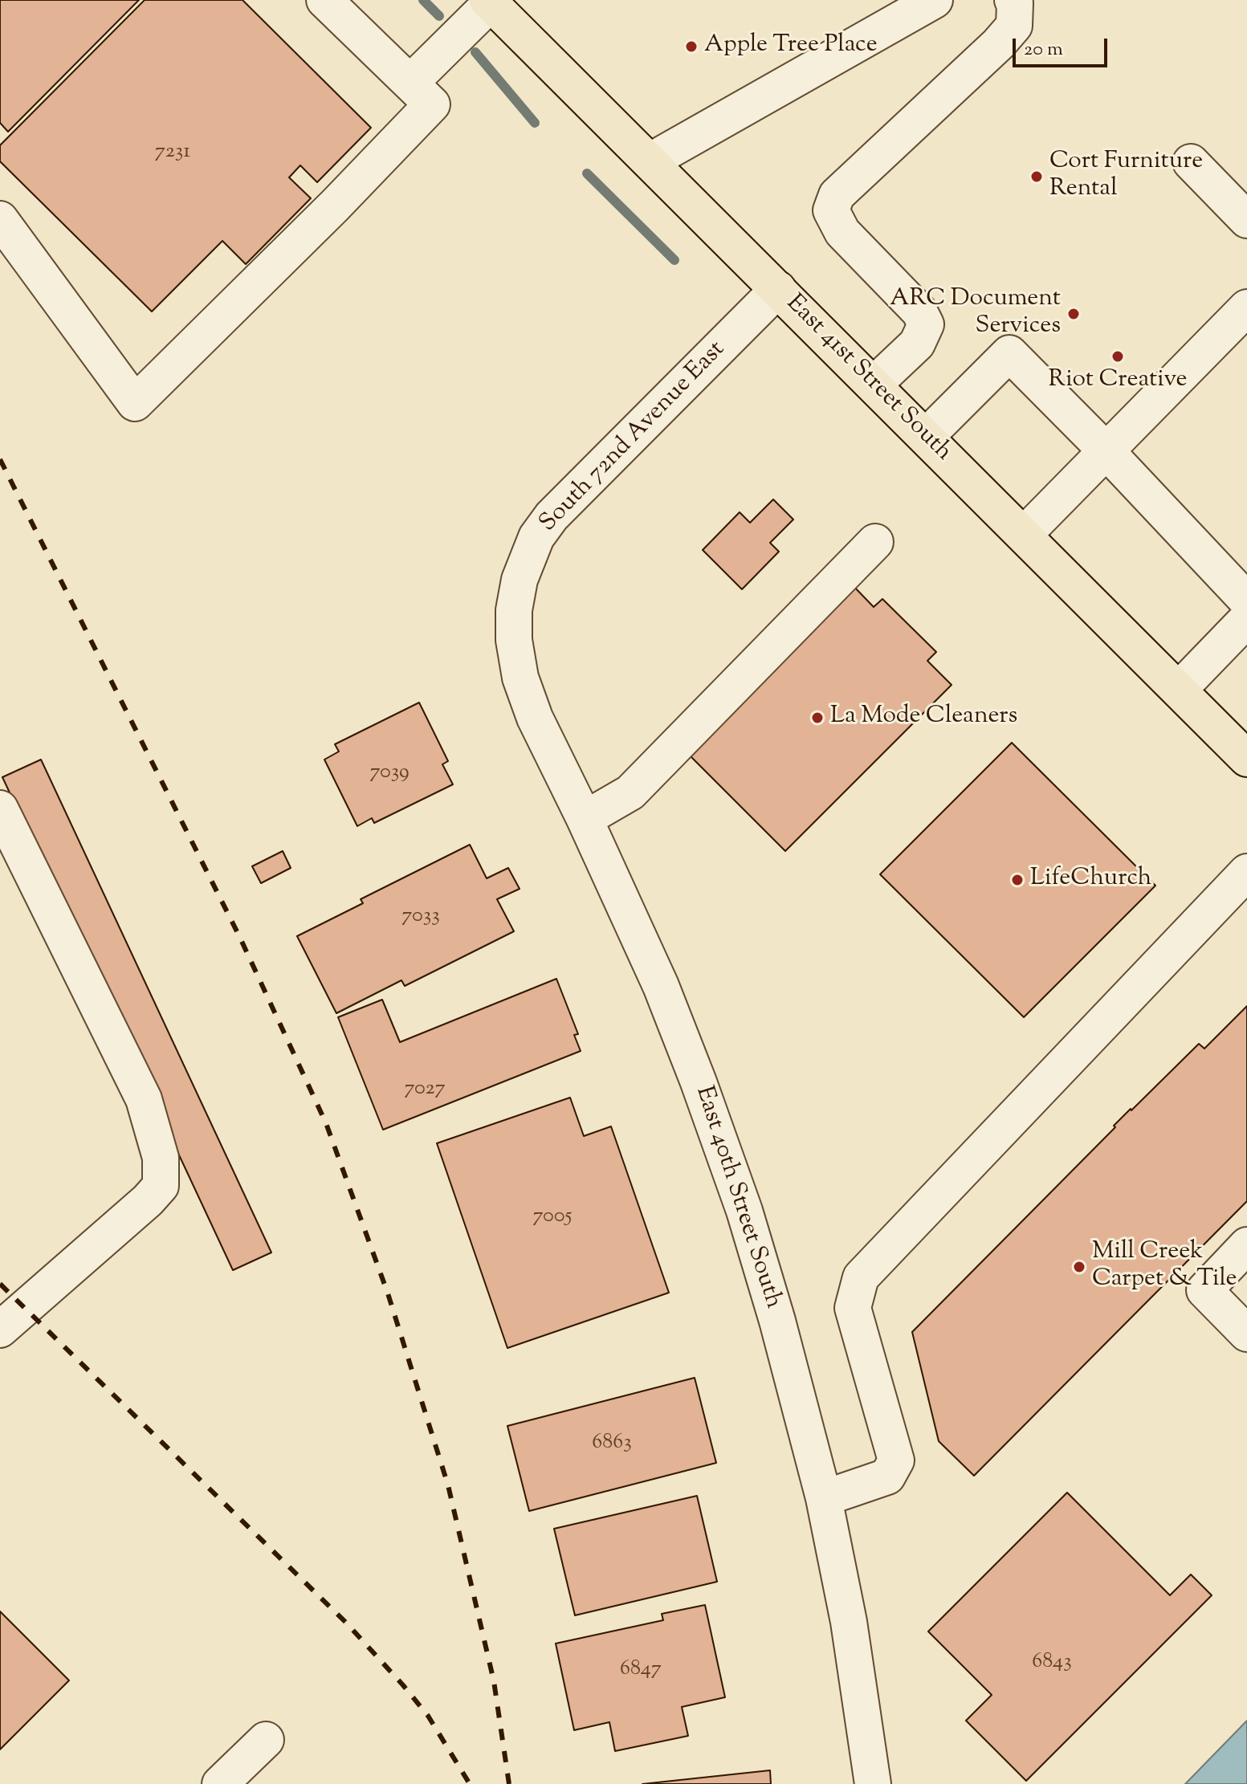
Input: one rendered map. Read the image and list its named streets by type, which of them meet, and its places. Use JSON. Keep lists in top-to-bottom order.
{
  "streets": {
    "main road": ["East 41st Street South"],
    "street": ["South 72nd Avenue East", "East 40th Street South"]
  },
  "crossings": [
    ["East 41st Street South", "South 72nd Avenue East"],
    ["South 72nd Avenue East", "East 40th Street South"]
  ],
  "places": [
    "Apple Tree Place",
    "Cort Furniture Rental",
    "ARC Document Services",
    "Riot Creative",
    "La Mode Cleaners",
    "LifeChurch",
    "Mill Creek Carpet & Tile"
  ],
  "house_numbers": [
    "7231",
    "7039",
    "7033",
    "7027",
    "7005",
    "6863",
    "6843",
    "6847"
  ],
  "scale_bar": "20 m"
}
